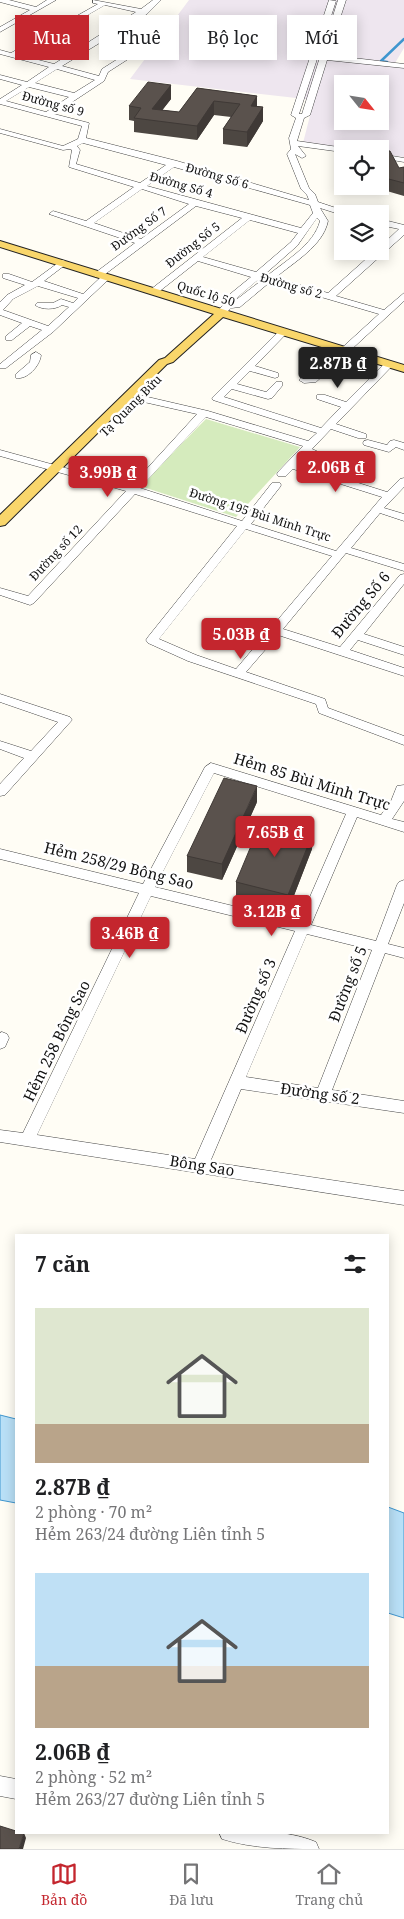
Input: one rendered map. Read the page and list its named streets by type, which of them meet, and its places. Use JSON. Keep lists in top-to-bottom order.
{
  "streets": {
    "main road": ["Quốc lộ 50", "Tạ Quang Bửu"],
    "street": [
      "Đường số 9",
      "Đường Số 6",
      "Đường Số 4",
      "Đường Số 7",
      "Đường Số 5",
      "Đường số 2",
      "Đường 195 Bùi Minh Trực",
      "Đường số 12",
      "Hẻm 85 Bùi Minh Trực",
      "Hẻm 258/29 Bông Sao",
      "Đường số 5",
      "Đường số 3",
      "Hẻm 258 Bông Sao",
      "Bông Sao"
    ]
  },
  "crossings": [
    ["Đường số 9", "Đường Số 6"],
    ["Đường Số 6", "Tạ Quang Bửu"],
    ["Đường Số 4", "Đường Số 7"],
    ["Đường Số 4", "Đường Số 5"],
    ["Đường Số 4", "Tạ Quang Bửu"],
    ["Đường Số 7", "Quốc lộ 50"],
    ["Đường Số 5", "Đường số 2"],
    ["Đường Số 5", "Quốc lộ 50"],
    ["Đường số 2", "Tạ Quang Bửu"],
    ["Đường số 2", "Đường số 5"],
    ["Đường số 2", "Đường số 3"],
    ["Quốc lộ 50", "Tạ Quang Bửu"],
    ["Tạ Quang Bửu", "Đường 195 Bùi Minh Trực"],
    ["Đường 195 Bùi Minh Trực", "Đường số 12"],
    ["Hẻm 85 Bùi Minh Trực", "Đường số 3"],
    ["Hẻm 85 Bùi Minh Trực", "Hẻm 258 Bông Sao"],
    ["Hẻm 258/29 Bông Sao", "Đường số 5"],
    ["Hẻm 258/29 Bông Sao", "Đường số 3"],
    ["Hẻm 258/29 Bông Sao", "Hẻm 258 Bông Sao"],
    ["Đường số 3", "Bông Sao"],
    ["Hẻm 258 Bông Sao", "Bông Sao"]
  ],
  "north": "bottom right",
  "page": {
    "chip": [
      "Mua",
      "Thuê",
      "Bộ lọc",
      "Mới"
    ],
    "price": [
      "2.87B ₫",
      "2.06B ₫",
      "3.99B ₫",
      "5.03B ₫",
      "7.65B ₫",
      "3.12B ₫",
      "3.46B ₫"
    ],
    "heading": "7 căn",
    "list": [
      {
        "name": "2.87B ₫",
        "note": "2 phòng · 70 m² · Hẻm 263/24 đường Liên tỉnh 5"
      },
      {
        "name": "2.06B ₫",
        "note": "2 phòng · 52 m² · Hẻm 263/27 đường Liên tỉnh 5"
      }
    ],
    "tabs": ["Bản đồ", "Đã lưu", "Trang chủ"]
  }
}
